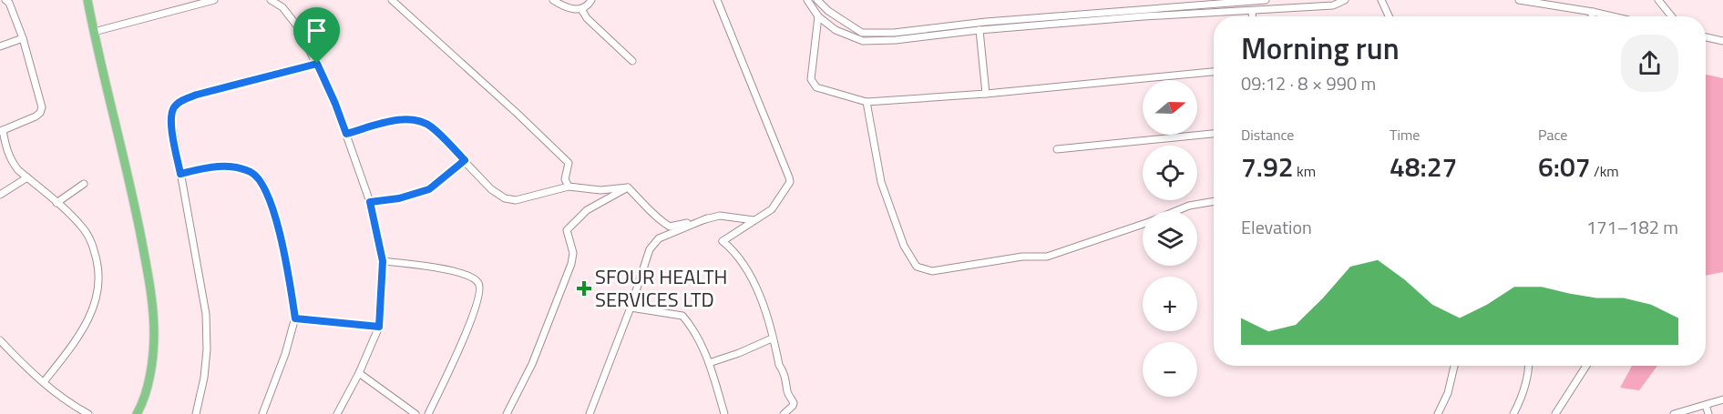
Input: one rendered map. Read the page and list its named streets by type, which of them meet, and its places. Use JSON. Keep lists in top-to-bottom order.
{
  "places": {
    "health": ["SFOUR HEALTH SERVICES LTD"]
  },
  "north": "right",
  "page": {
    "heading": ["Morning run", "09:12 · 8 × 990 m"],
    "map_buttons": ["+", "−"],
    "stats": [
      ["Distance", "7.92 km"],
      ["Time", "48:27"],
      ["Pace", "6:07 /km"]
    ],
    "chart": ["Elevation", "171–182 m"]
  }
}
